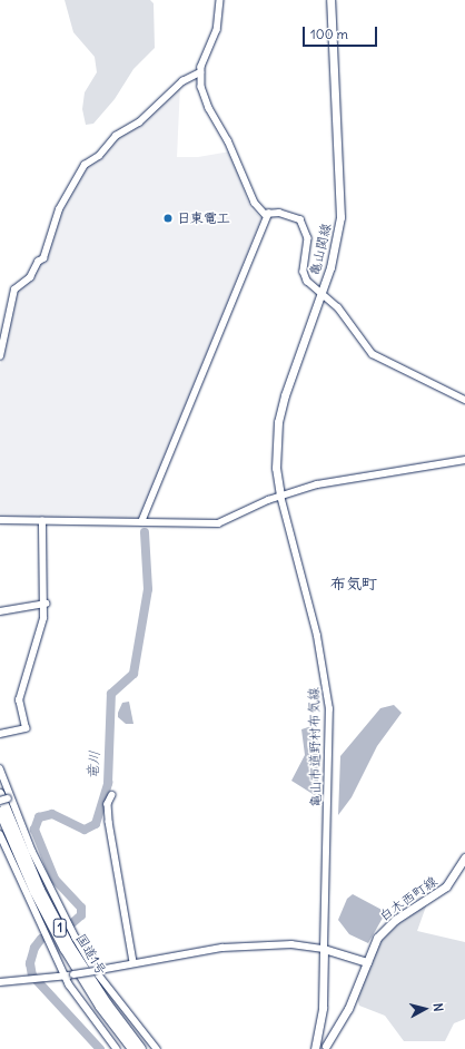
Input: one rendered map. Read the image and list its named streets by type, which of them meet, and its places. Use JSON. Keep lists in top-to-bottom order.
{
  "streets": {
    "highway": ["1", "国道1号"],
    "main road": ["亀山関線", "白木西町線"],
    "street": ["亀山市道野村布気線"]
  },
  "crossings": [
    ["亀山関線", "亀山市道野村布気線"]
  ],
  "districts": ["布気町"],
  "water": ["竜川"],
  "places": ["日東電工"],
  "scale_bar": "100 m",
  "north": "right"
}
